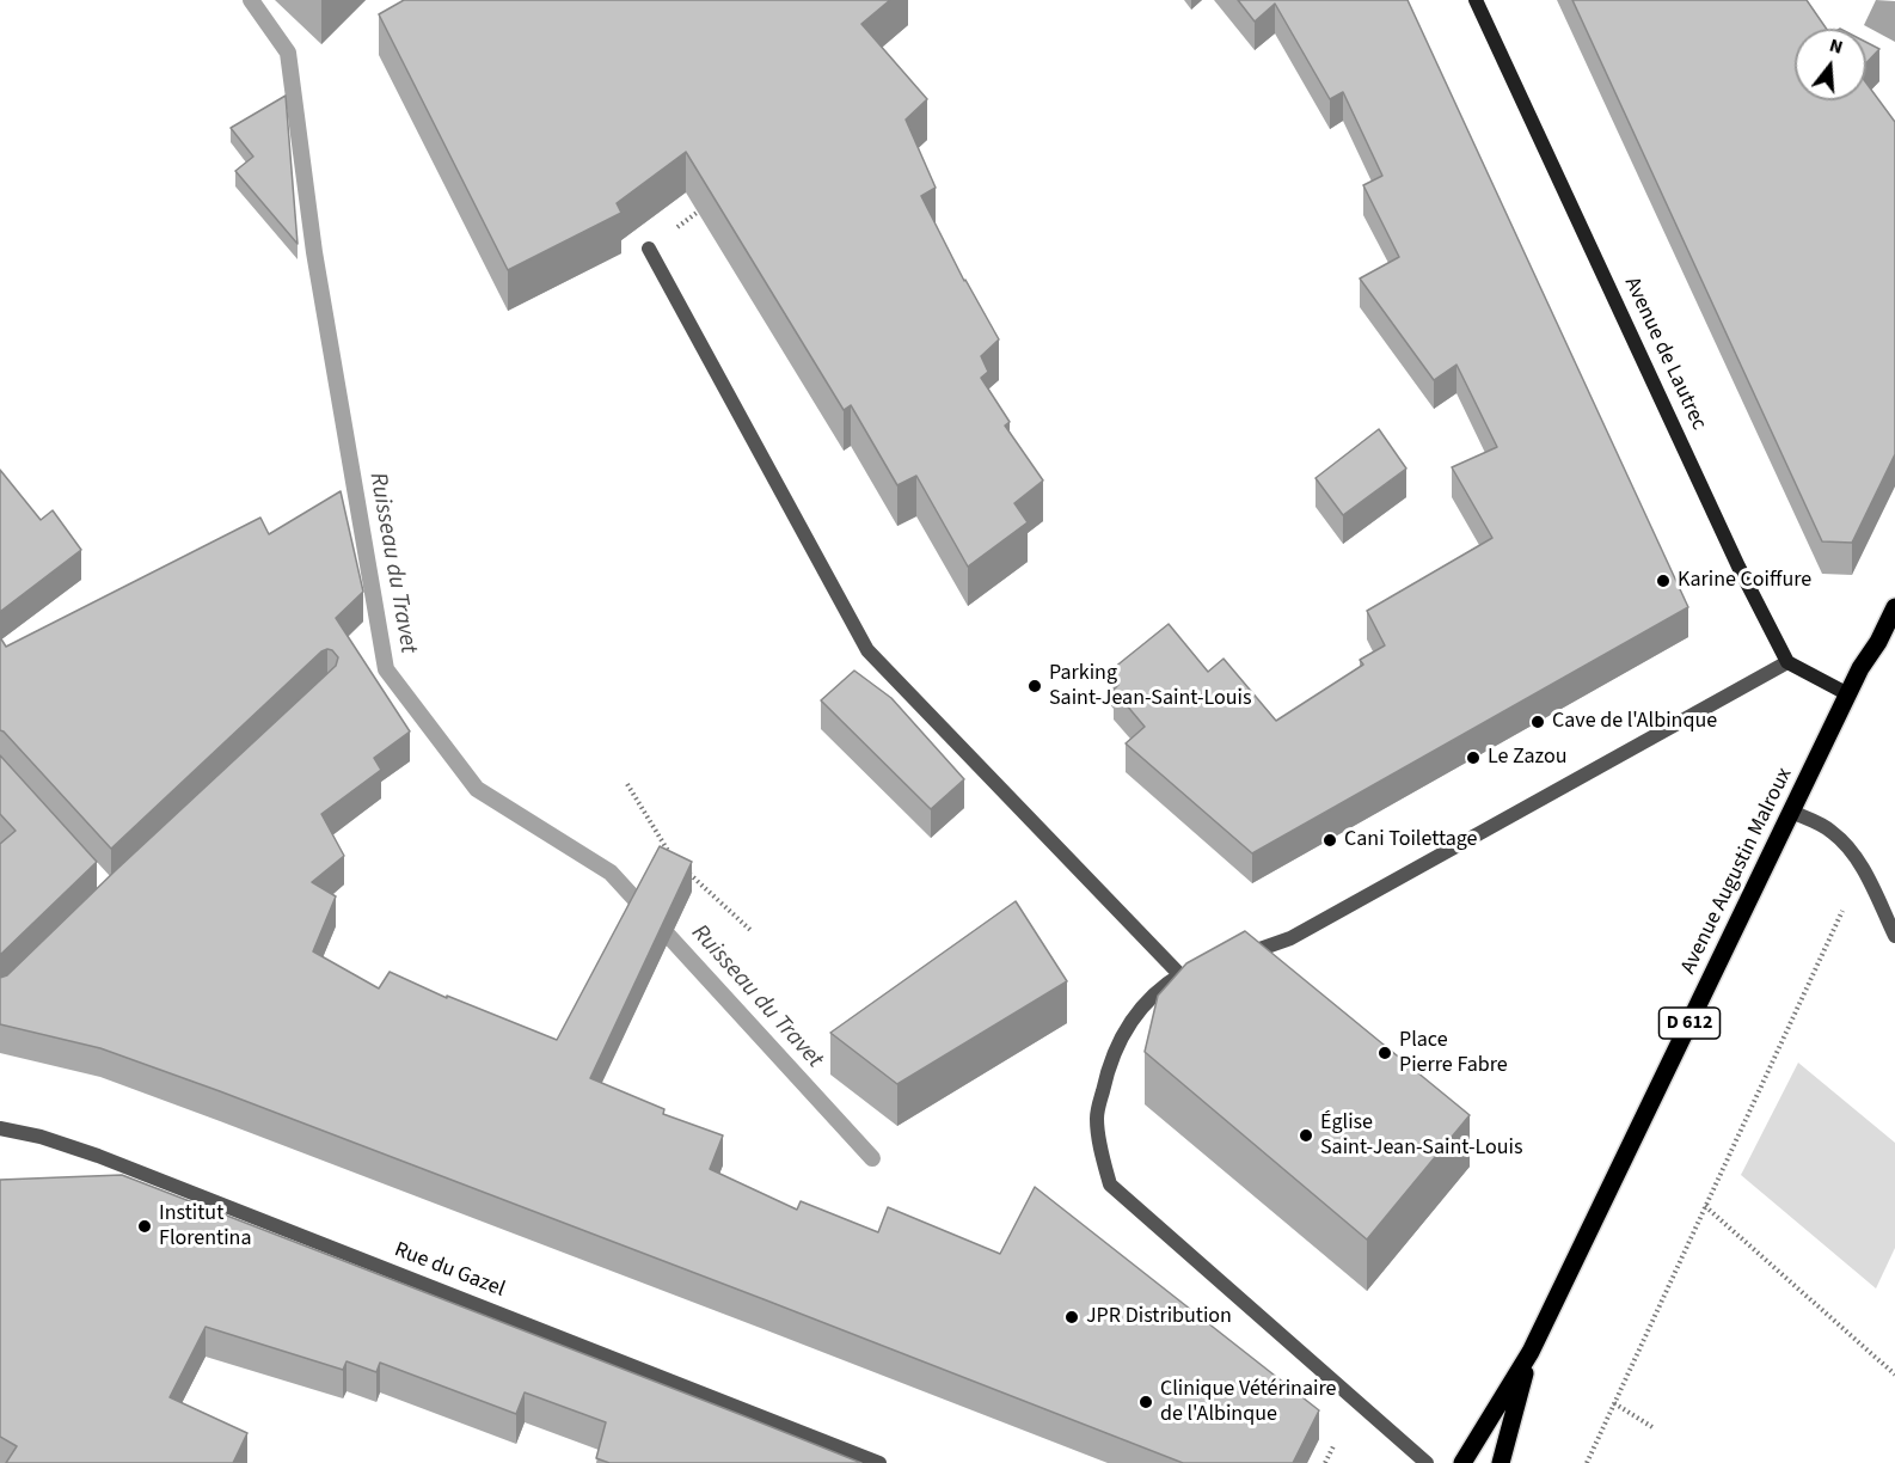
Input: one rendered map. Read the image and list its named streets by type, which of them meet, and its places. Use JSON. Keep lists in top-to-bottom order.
{
  "streets": {
    "main road": ["Avenue de Lautrec", "Avenue Augustin Malroux", "D 612"],
    "street": ["Rue du Gazel"]
  },
  "crossings": [
    ["Avenue Augustin Malroux", "D 612"]
  ],
  "water": ["Ruisseau du Travet"],
  "places": [
    "Karine Coiffure",
    "Parking Saint-Jean-Saint-Louis",
    "Cave de l'Albinque",
    "Le Zazou",
    "Cani Toilettage",
    "Place Pierre Fabre",
    "Église Saint-Jean-Saint-Louis",
    "Institut Florentina",
    "JPR Distribution",
    "Clinique Vétérinaire de l'Albinque"
  ],
  "north": "top"
}
